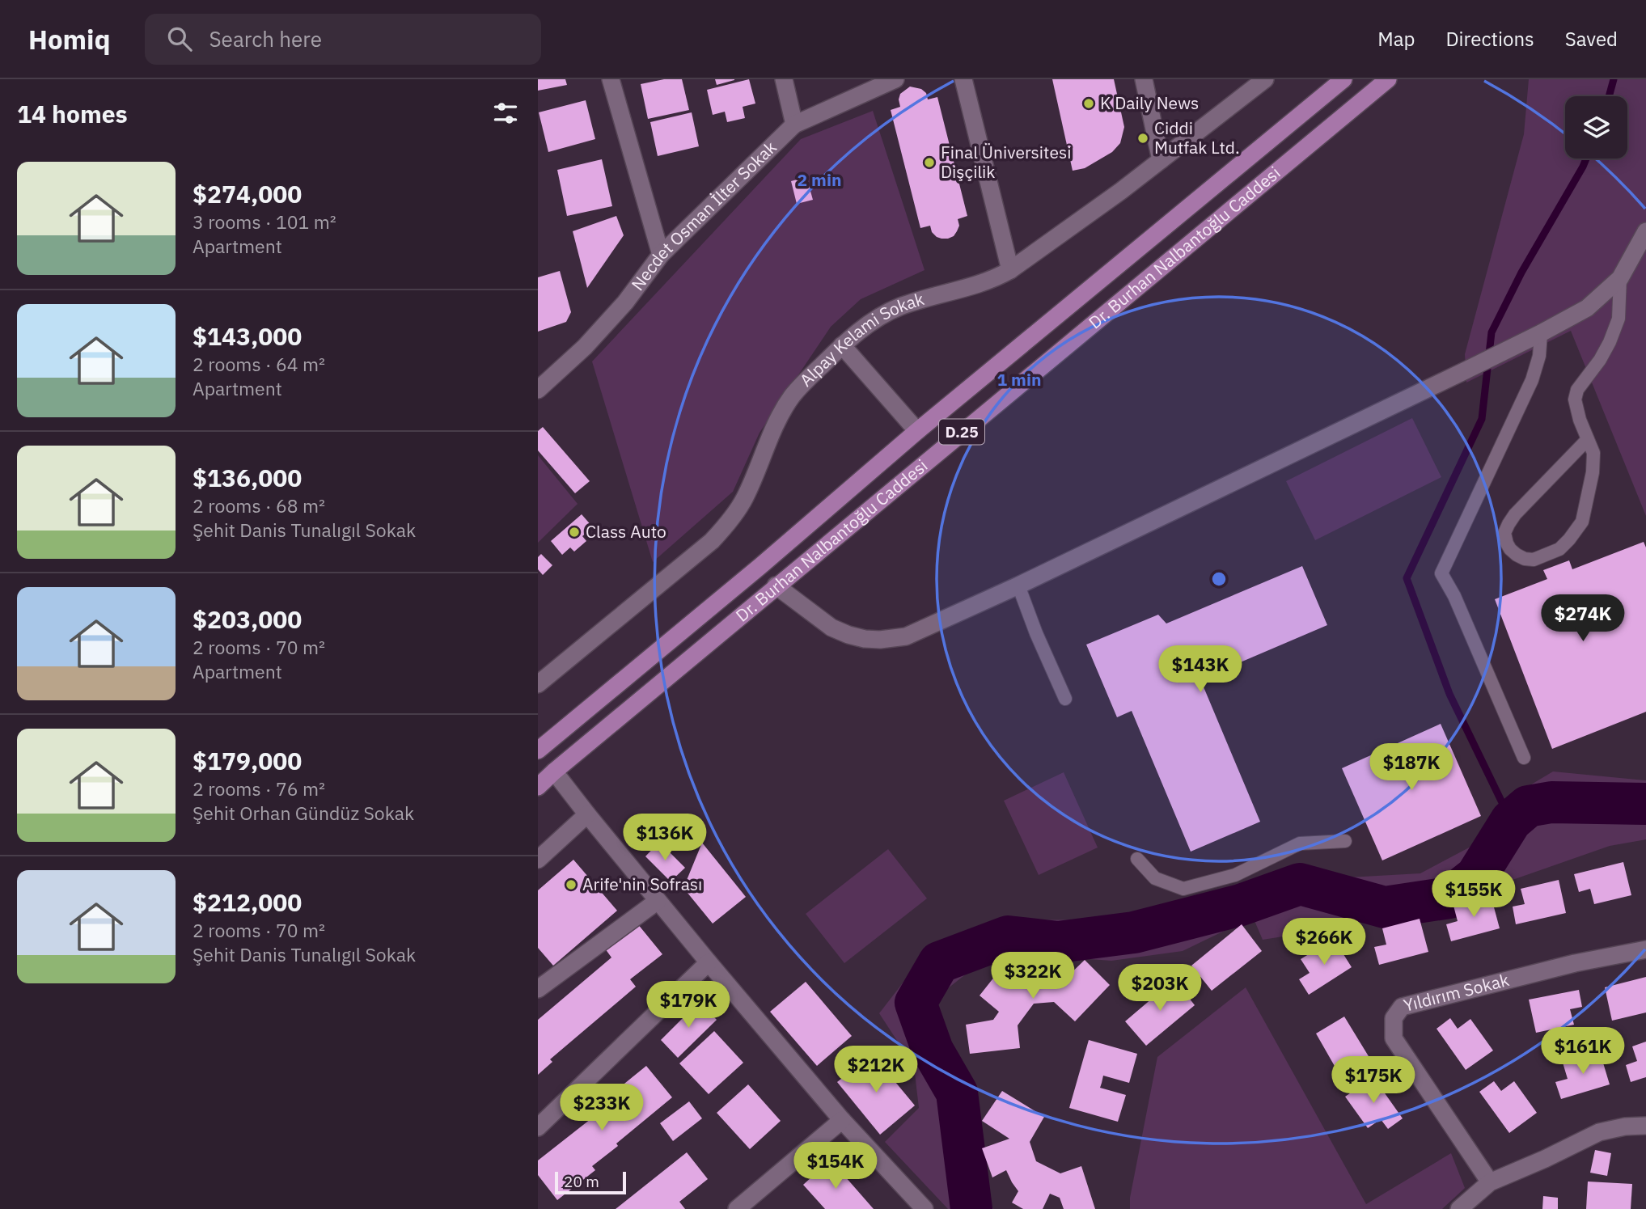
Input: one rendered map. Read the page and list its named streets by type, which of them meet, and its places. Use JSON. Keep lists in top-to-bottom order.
{
  "streets": {
    "main road": ["Dr. Burhan Nalbantoğlu Caddesi", "D.25"],
    "street": ["Necdet Osman İlter Sokak", "Alpay Kelami Sokak", "Yıldırım Sokak"]
  },
  "places": [
    "K Daily News",
    "Ciddi Mutfak Ltd.",
    "Final Üniversitesi Dişçilik",
    "Class Auto",
    "Arife'nin Sofrası"
  ],
  "scale_bar": "20 m",
  "page": {
    "header": "Homiq",
    "search": "Search here",
    "nav": ["Map", "Directions", "Saved"],
    "heading": "14 homes",
    "list": [
      {
        "name": "$274,000",
        "note": "3 rooms · 101 m² · Apartment"
      },
      {
        "name": "$143,000",
        "note": "2 rooms · 64 m² · Apartment"
      },
      {
        "name": "$136,000",
        "note": "2 rooms · 68 m² · Şehit Danis Tunalıgıl Sokak"
      },
      {
        "name": "$203,000",
        "note": "2 rooms · 70 m² · Apartment"
      },
      {
        "name": "$179,000",
        "note": "2 rooms · 76 m² · Şehit Orhan Gündüz Sokak"
      },
      {
        "name": "$212,000",
        "note": "2 rooms · 70 m² · Şehit Danis Tunalıgıl Sokak"
      }
    ],
    "price": [
      "$274K",
      "$143K",
      "$187K",
      "$136K",
      "$155K",
      "$266K",
      "$322K",
      "$203K",
      "$179K",
      "$161K",
      "$212K",
      "$175K",
      "$233K",
      "$154K"
    ],
    "scale": "20 m"
  },
  "rings": ["2 min", "1 min"]
}
